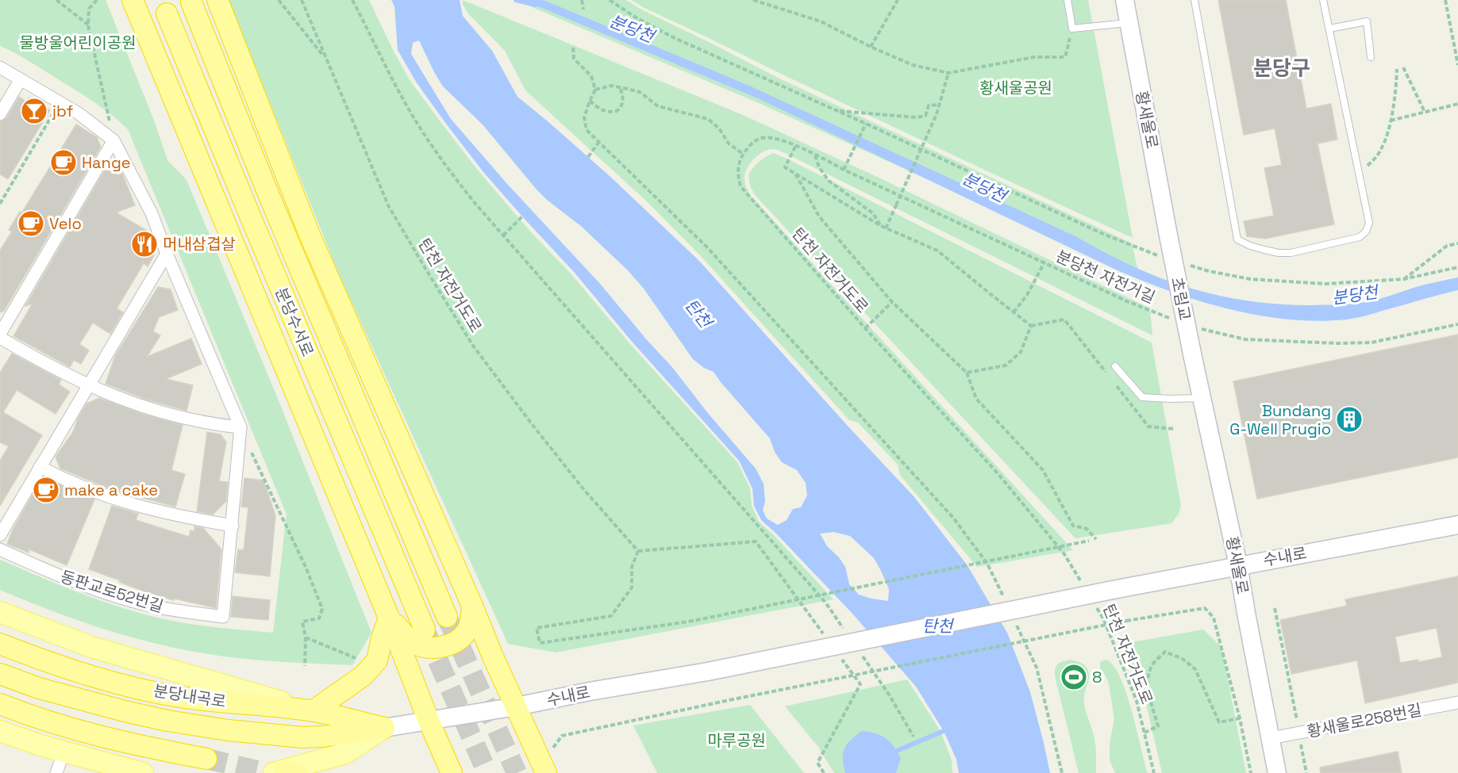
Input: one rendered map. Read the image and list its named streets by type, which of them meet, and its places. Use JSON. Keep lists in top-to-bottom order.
{
  "streets": {
    "highway": ["분당수서로", "분당내곡로"],
    "main road": ["황새울로", "초림교", "수내로"],
    "street": ["동판교로52번길", "황새울로258번길"],
    "path": ["탄천 자전거도로", "분당천 자전거길"]
  },
  "crossings": [
    ["황새울로", "초림교"],
    ["황새울로", "수내로"],
    ["황새울로", "황새울로258번길"],
    ["수내로", "분당내곡로"]
  ],
  "districts": ["분당구"],
  "water": ["분당천", "탄천"],
  "parks": ["물방울어린이공원", "황새울공원", "마루공원"],
  "places": {
    "bar": ["jbf"],
    "cafe": ["Hange", "Velo", "make a cake"],
    "restaurant": ["머내삼겹살"],
    "building": ["Bundang G-Well Prugio"],
    "sports": ["8"]
  }
}
